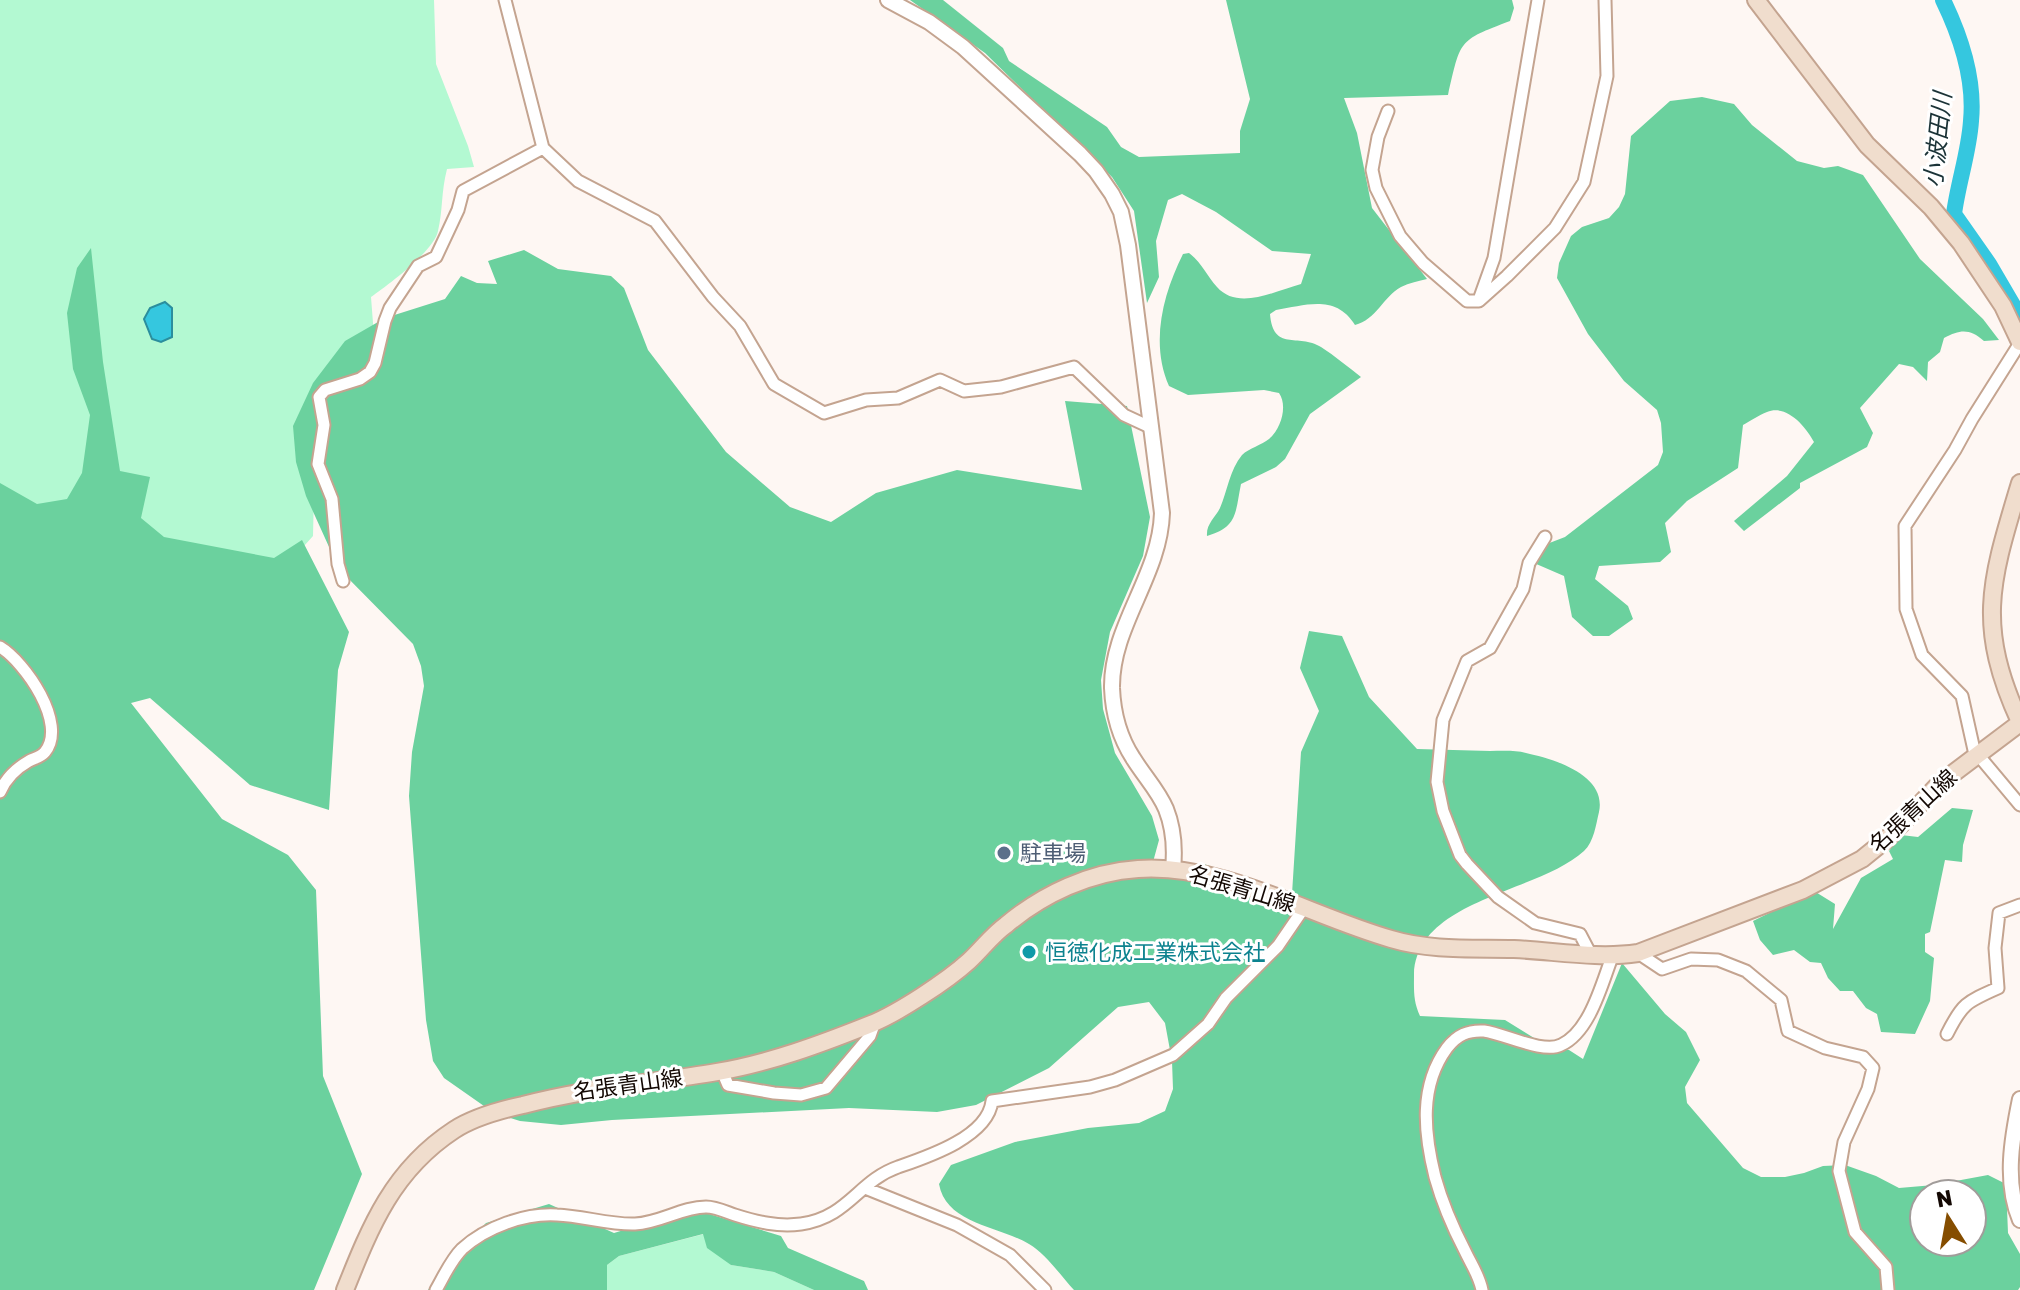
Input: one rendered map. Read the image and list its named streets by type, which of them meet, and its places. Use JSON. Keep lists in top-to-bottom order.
{
  "streets": {
    "main road": ["名張青山線"]
  },
  "water": ["小波田川"],
  "places": ["駐車場", "恒徳化成工業株式会社"],
  "north": "top"
}
